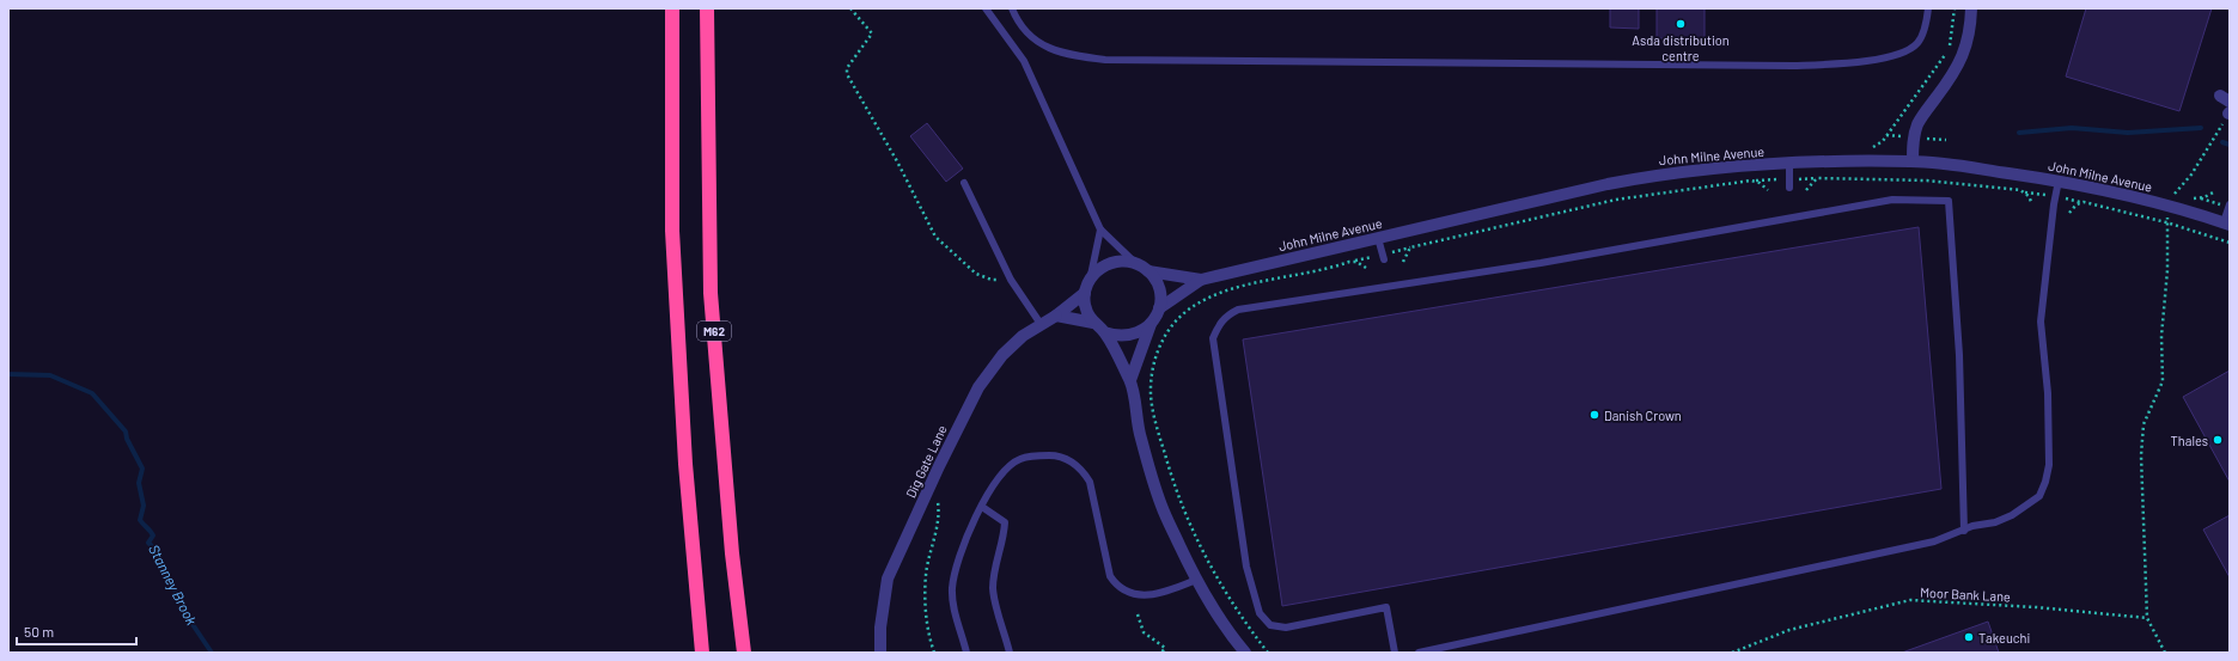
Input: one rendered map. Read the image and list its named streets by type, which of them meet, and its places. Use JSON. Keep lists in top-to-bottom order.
{
  "streets": {
    "highway": ["M62"],
    "street": ["John Milne Avenue", "Dig Gate Lane"],
    "path": ["Moor Bank Lane"]
  },
  "crossings": [
    ["John Milne Avenue", "Dig Gate Lane"]
  ],
  "water": ["Stanney Brook"],
  "places": [
    "Asda distribution centre",
    "Danish Crown",
    "Thales",
    "Takeuchi"
  ],
  "scale_bar": "50 m"
}
